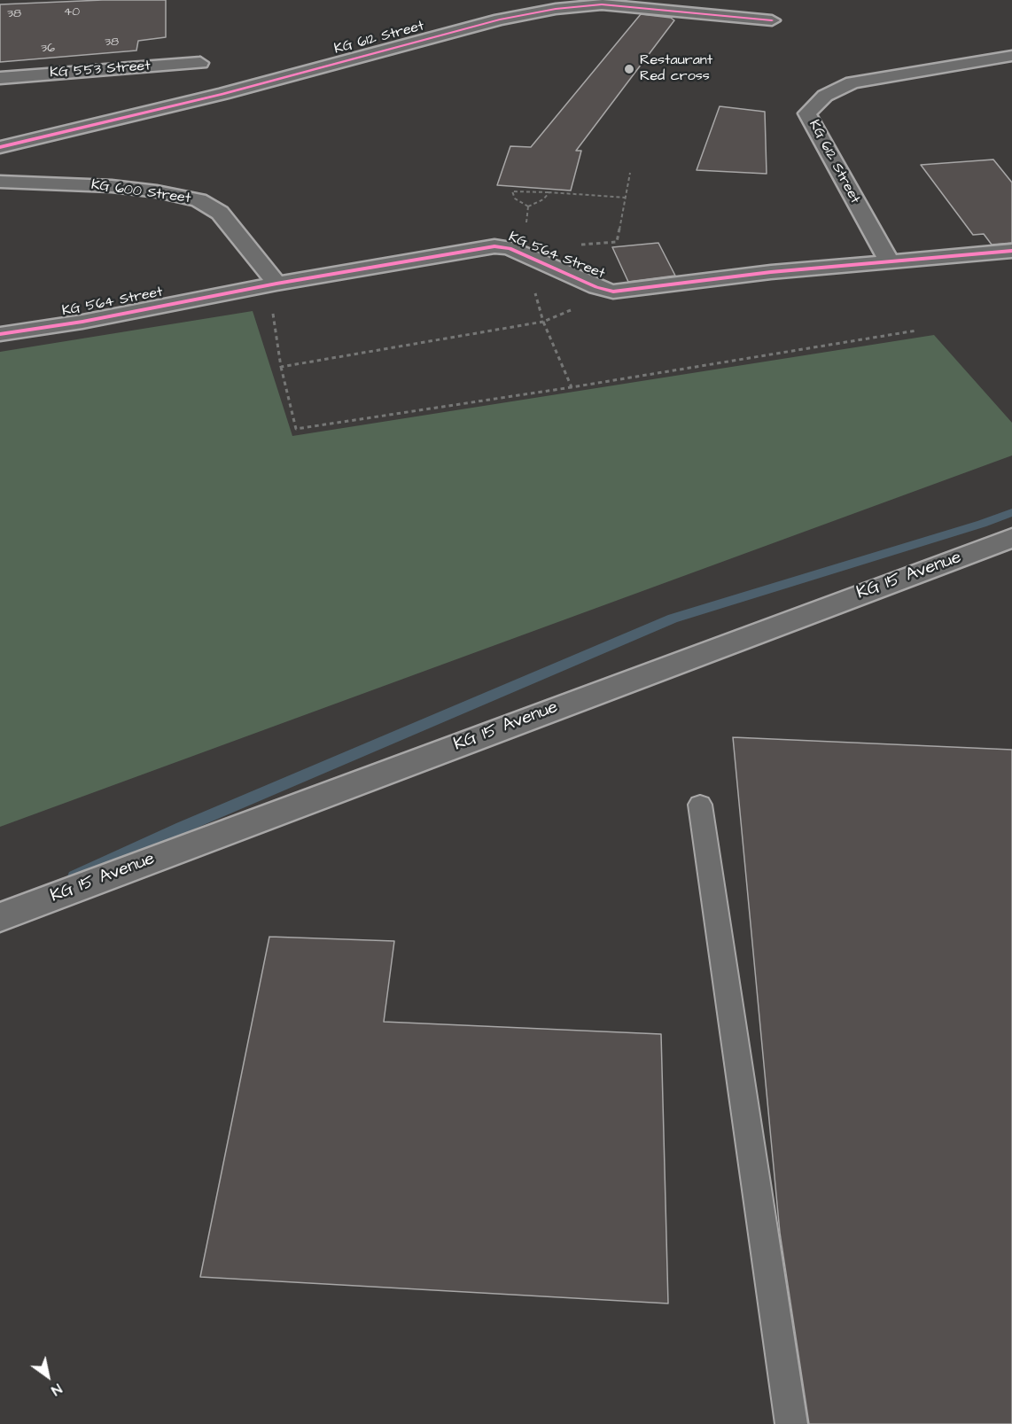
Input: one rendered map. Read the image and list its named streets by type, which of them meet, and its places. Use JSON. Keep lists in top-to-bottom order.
{
  "streets": {
    "street": [
      "KG 612 Street",
      "KG 553 Street",
      "KG 600 Street",
      "KG 564 Street",
      "KG 15 Avenue"
    ]
  },
  "crossings": [
    ["KG 612 Street", "KG 564 Street"],
    ["KG 600 Street", "KG 564 Street"]
  ],
  "places": ["Restaurant Red cross"],
  "house_numbers": [
    "40",
    "38",
    "38",
    "36"
  ],
  "north": "bottom right"
}
